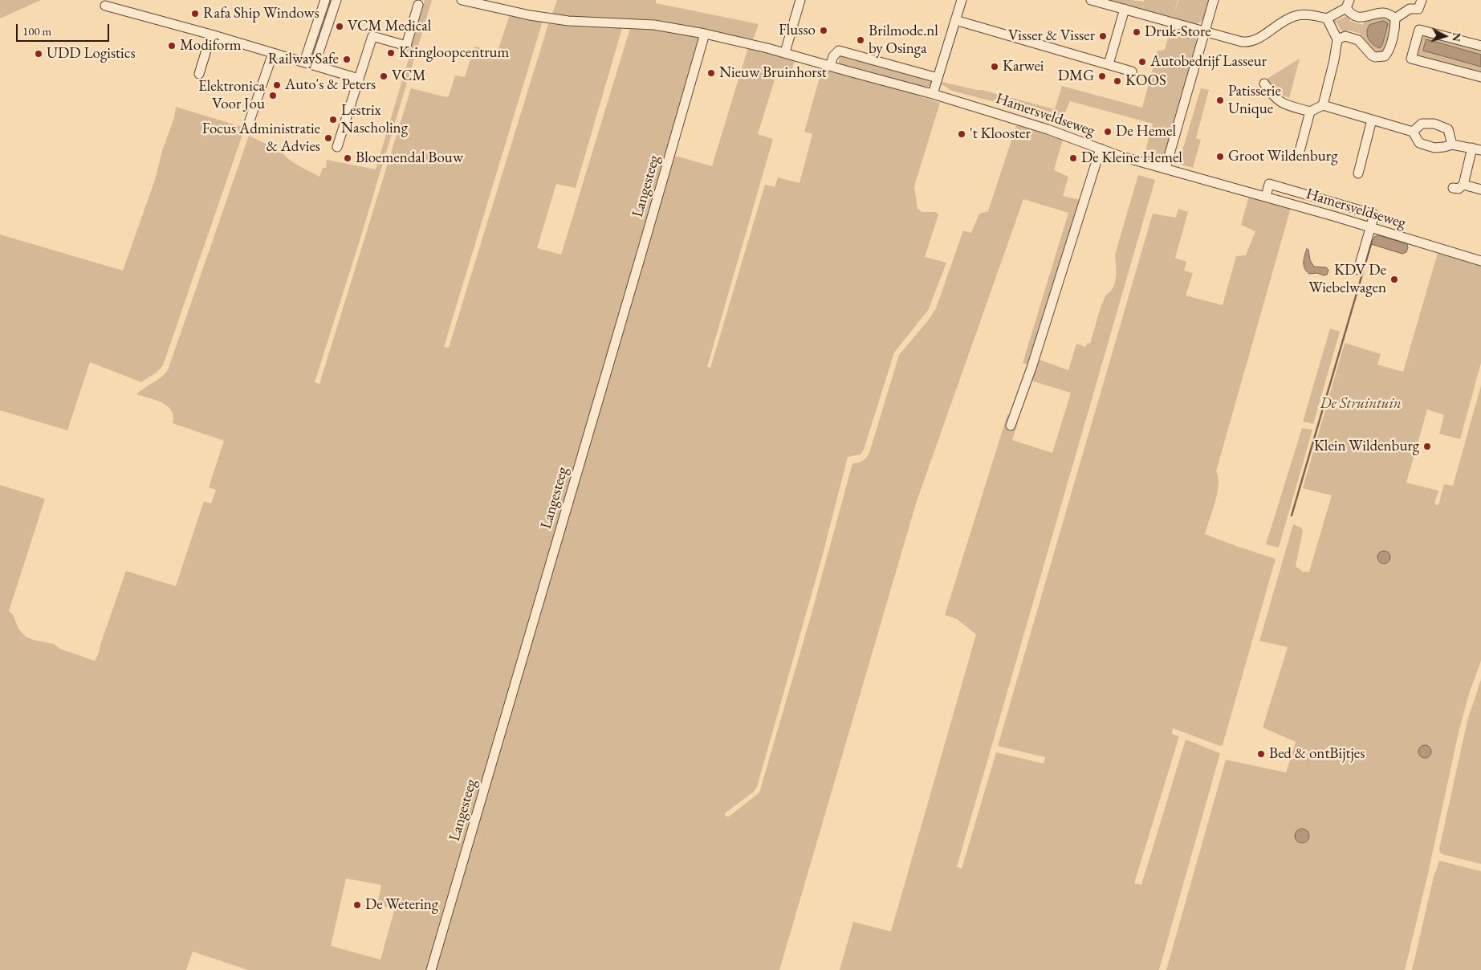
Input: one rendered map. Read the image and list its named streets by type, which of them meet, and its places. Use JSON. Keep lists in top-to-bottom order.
{
  "streets": {
    "street": ["Hamersveldseweg", "Langesteeg"]
  },
  "crossings": [
    ["Hamersveldseweg", "Langesteeg"]
  ],
  "parks": ["De Struintuin"],
  "places": [
    "Rafa Ship Windows",
    "VCM Medical",
    "Flusso",
    "Druk-Store",
    "Visser & Visser",
    "Brilmode.nl by Osinga",
    "Modiform",
    "Kringloopcentrum",
    "UDD Logistics",
    "RailwaySafe",
    "Autobedrijf Lasseur",
    "Karwei",
    "Nieuw Bruinhorst",
    "VCM",
    "DMG",
    "KOOS",
    "Auto's & Peters",
    "Elektronica Voor Jou",
    "Patisserie Unique",
    "Lestrix Nascholing",
    "De Hemel",
    "'t Klooster",
    "Focus Administratie & Advies",
    "Groot Wildenburg",
    "Bloemendal Bouw",
    "De Kleine Hemel",
    "KDV De Wiebelwagen",
    "Klein Wildenburg",
    "Bed & ontBijtjes",
    "De Wetering"
  ],
  "scale_bar": "100 m",
  "north": "right"
}
